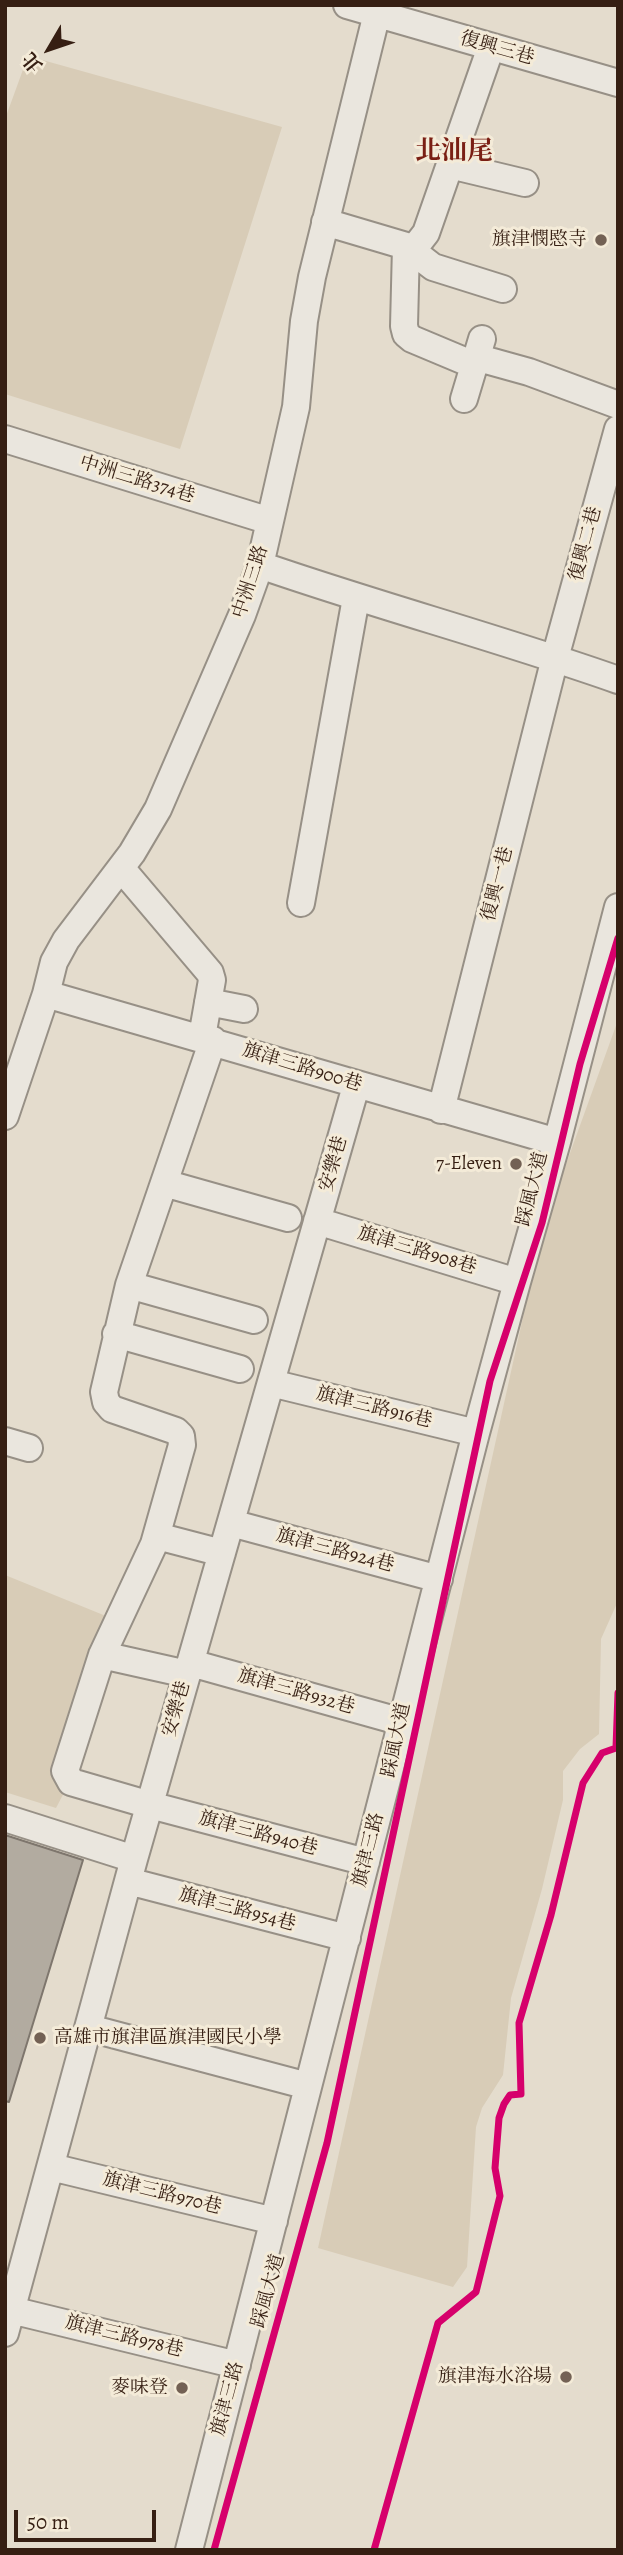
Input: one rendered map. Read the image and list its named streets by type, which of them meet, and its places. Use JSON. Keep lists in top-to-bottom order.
{
  "streets": {
    "street": [
      "復興三巷",
      "中洲三路374巷",
      "復興二巷",
      "中洲三路",
      "復興一巷",
      "旗津三路900巷",
      "安樂巷",
      "旗津三路908巷",
      "旗津三路916巷",
      "旗津三路924巷",
      "旗津三路932巷",
      "旗津三路940巷",
      "旗津三路",
      "旗津三路954巷",
      "旗津三路970巷",
      "旗津三路978巷"
    ],
    "cycle path": ["踩風大道"]
  },
  "crossings": [
    ["復興三巷", "中洲三路"],
    ["中洲三路374巷", "中洲三路"],
    ["復興二巷", "復興一巷"],
    ["中洲三路", "旗津三路900巷"],
    ["復興一巷", "旗津三路900巷"],
    ["旗津三路900巷", "安樂巷"],
    ["旗津三路900巷", "旗津三路"],
    ["安樂巷", "旗津三路908巷"],
    ["安樂巷", "旗津三路916巷"],
    ["安樂巷", "旗津三路924巷"],
    ["安樂巷", "旗津三路932巷"],
    ["安樂巷", "旗津三路940巷"],
    ["安樂巷", "旗津三路954巷"],
    ["安樂巷", "旗津三路970巷"],
    ["安樂巷", "旗津三路978巷"],
    ["旗津三路908巷", "旗津三路"],
    ["旗津三路916巷", "旗津三路"],
    ["旗津三路924巷", "旗津三路"],
    ["旗津三路932巷", "旗津三路940巷"],
    ["旗津三路932巷", "旗津三路"],
    ["旗津三路940巷", "旗津三路"],
    ["旗津三路", "旗津三路954巷"],
    ["旗津三路", "旗津三路970巷"],
    ["旗津三路", "旗津三路978巷"]
  ],
  "districts": ["北汕尾"],
  "places": [
    "旗津憫愍寺",
    "7-Eleven",
    "高雄市旗津區旗津國民小學",
    "旗津海水浴場",
    "麥味登"
  ],
  "scale_bar": "50 m",
  "north": "bottom left"
}
